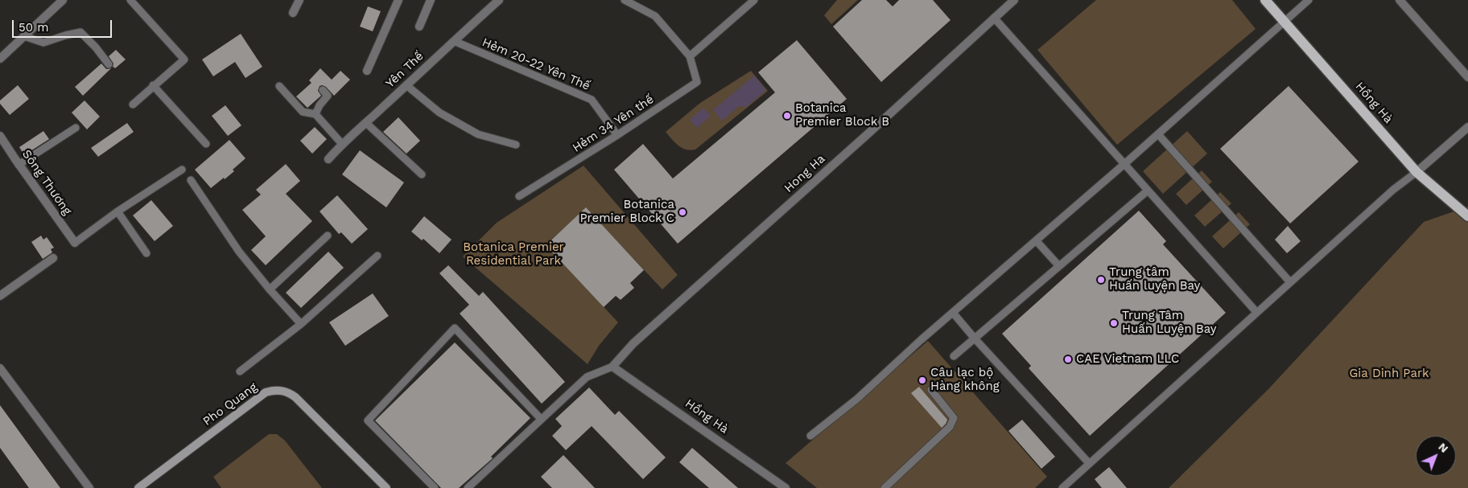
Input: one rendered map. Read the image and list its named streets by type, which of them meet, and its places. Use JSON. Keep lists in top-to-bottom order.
{
  "streets": {
    "main road": ["Hồng Hà", "Pho Quang"],
    "street": ["Yên Thế", "Hong Ha", "Sông Thương"],
    "lane": ["Hẻm 20-22 Yên Thế", "Hẻm 34 Yên thế"]
  },
  "crossings": [
    ["Hẻm 20-22 Yên Thế", "Yên Thế"],
    ["Hẻm 20-22 Yên Thế", "Hẻm 34 Yên thế"],
    ["Hồng Hà", "Hong Ha"]
  ],
  "parks": ["Botanica Premier Residential Park", "Gia Dinh Park"],
  "places": [
    "Botanica Premier Block B",
    "Botanica Premier Block C",
    "Trung tâm Huấn luyện Bay",
    "Trung Tâm Huấn Luyện Bay",
    "CAE Vietnam LLC",
    "Câu lạc bộ Hàng không"
  ],
  "scale_bar": "50 m",
  "north": "top right"
}
